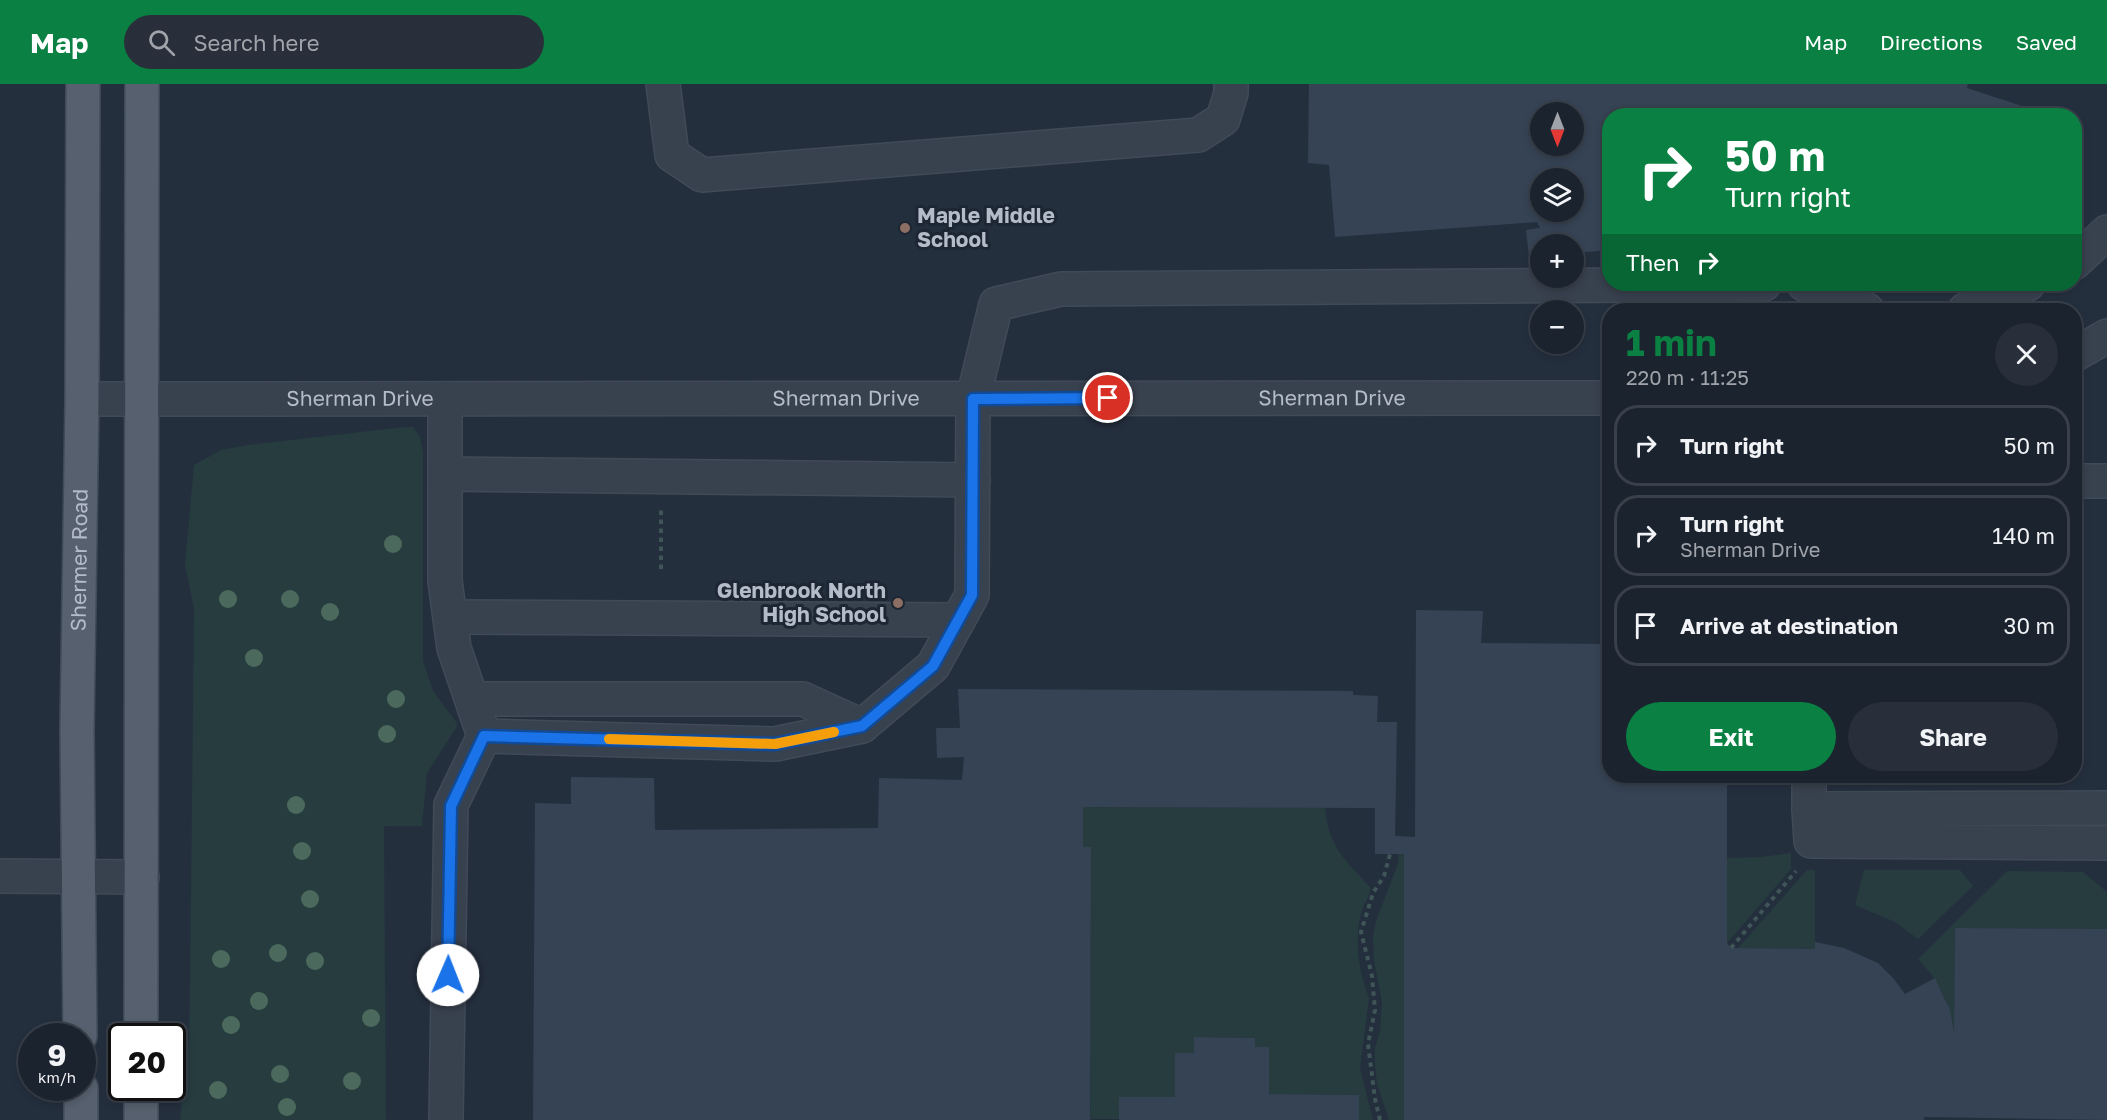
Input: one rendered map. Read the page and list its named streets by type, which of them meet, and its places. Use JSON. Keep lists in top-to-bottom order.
{
  "streets": {
    "main road": ["Shermer Road"],
    "street": ["Sherman Drive"]
  },
  "crossings": [
    ["Sherman Drive", "Shermer Road"]
  ],
  "places": ["Maple Middle School", "Glenbrook North High School"],
  "north": "bottom",
  "page": {
    "header": "Map",
    "search": "Search here",
    "nav": ["Map", "Directions", "Saved"],
    "map_buttons": ["+", "−"],
    "turn": ["50 m", "Turn right"],
    "then": "Then",
    "heading": ["1 min", "220 m · 11:25"],
    "list": [
      {
        "name": "Turn right",
        "value": "50 m"
      },
      {
        "name": "Turn right",
        "note": "Sherman Drive",
        "value": "140 m"
      },
      {
        "name": "Arrive at destination",
        "value": "30 m"
      }
    ],
    "buttons": ["Exit", "Share"],
    "speed": "9 km/h",
    "limit": "20"
  }
}
